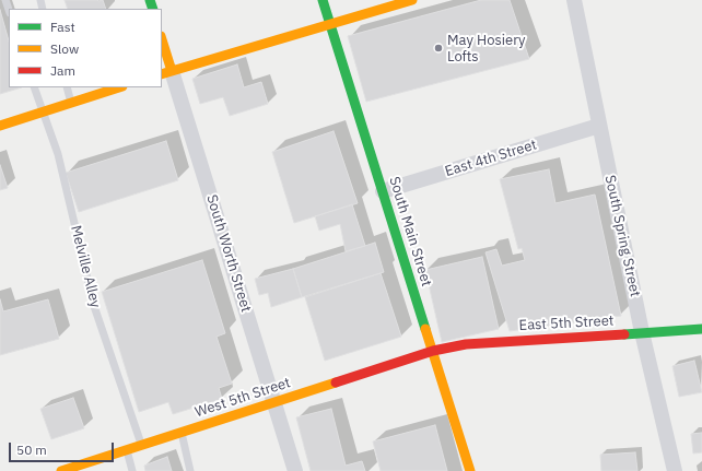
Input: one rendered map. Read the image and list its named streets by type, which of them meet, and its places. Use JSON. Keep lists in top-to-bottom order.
{
  "streets": {
    "street": [
      "East 4th Street",
      "South Main Street",
      "South Spring Street",
      "South Worth Street",
      "East 5th Street",
      "West 5th Street"
    ],
    "lane": ["Melville Alley"]
  },
  "crossings": [
    ["East 4th Street", "South Main Street"],
    ["East 4th Street", "South Spring Street"],
    ["South Main Street", "East 5th Street"],
    ["South Main Street", "West 5th Street"],
    ["South Spring Street", "East 5th Street"],
    ["South Worth Street", "West 5th Street"],
    ["Melville Alley", "West 5th Street"],
    ["East 5th Street", "West 5th Street"]
  ],
  "places": ["May Hosiery Lofts"],
  "legend": ["Fast", "Slow", "Jam"],
  "scale_bar": "50 m"
}
